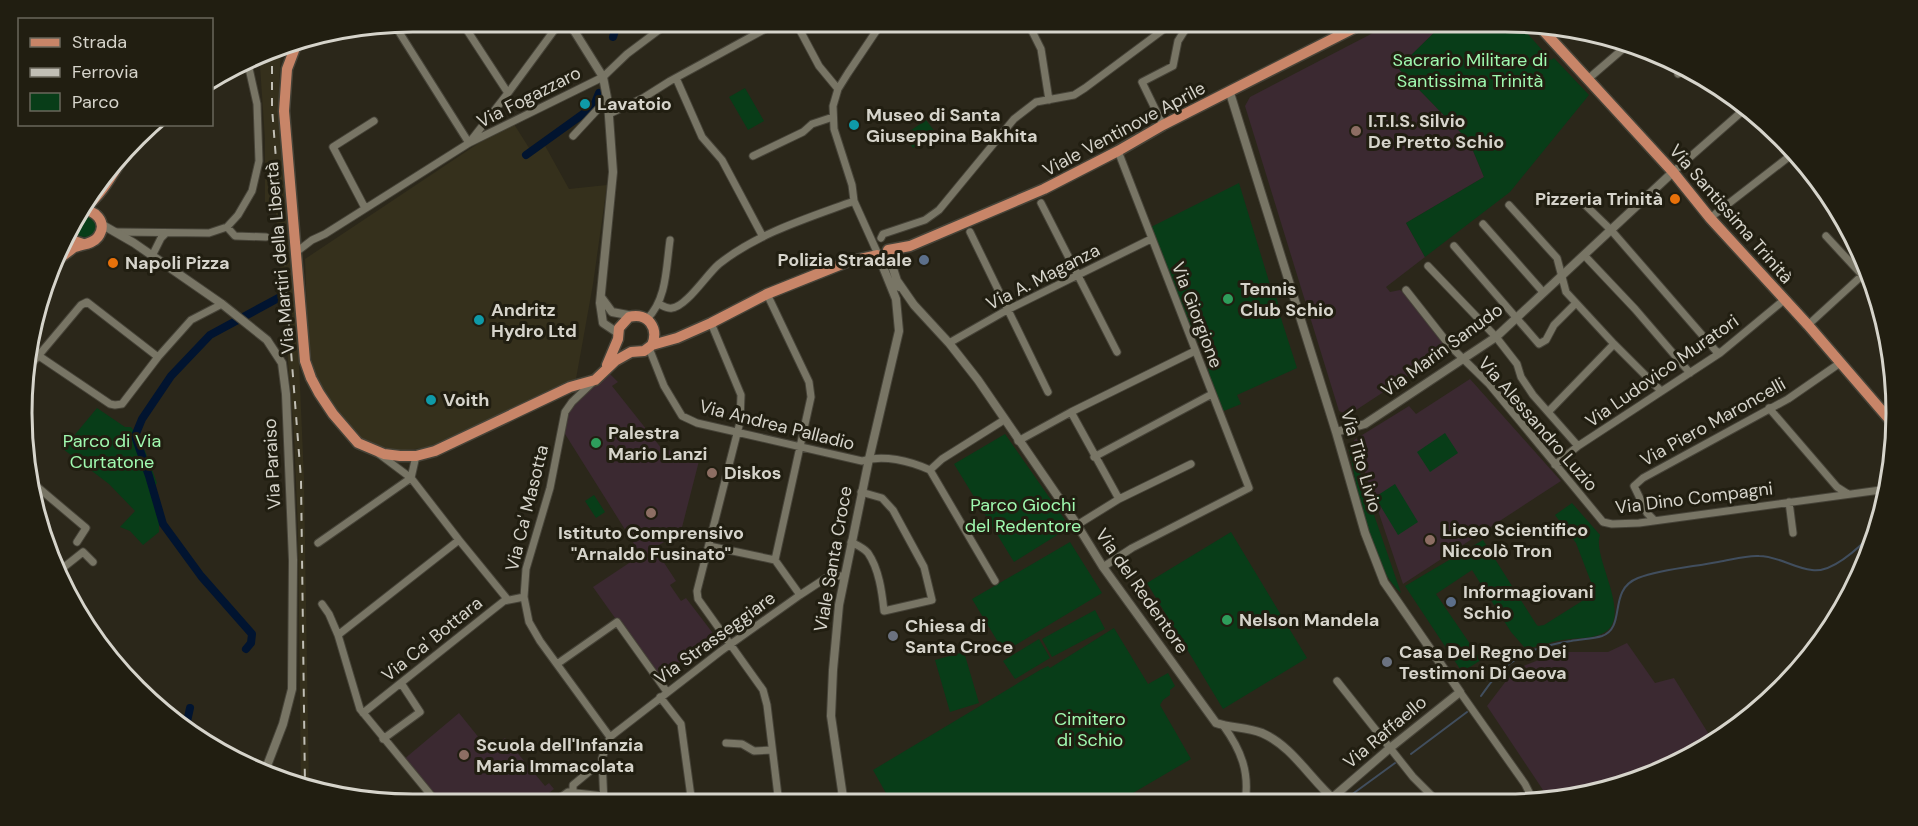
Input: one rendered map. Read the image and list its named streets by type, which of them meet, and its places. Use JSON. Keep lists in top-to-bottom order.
{
  "streets": {
    "main road": ["Viale Ventinove Aprile", "Via Santissima Trinità", "Via Martiri della Libertà"],
    "street": [
      "Via Fogazzaro",
      "Via A. Maganza",
      "Via Giorgione",
      "Via Marin Sanudo",
      "Via Ludovico Muratori",
      "Via Piero Maroncelli",
      "Via Alessandro Luzio",
      "Via Andrea Palladio",
      "Via Tito Livio",
      "Via Paraiso",
      "Via Dino Compagni",
      "Via Ca' Masotta",
      "Viale Santa Croce",
      "Via del Redentore",
      "Via Strasseggiare",
      "Via Ca' Bottara",
      "Via Raffaello"
    ]
  },
  "crossings": [
    ["Viale Ventinove Aprile", "Via Martiri della Libertà"],
    ["Viale Ventinove Aprile", "Via Giorgione"],
    ["Viale Ventinove Aprile", "Via Tito Livio"],
    ["Viale Ventinove Aprile", "Viale Santa Croce"],
    ["Via Santissima Trinità", "Via Marin Sanudo"],
    ["Via Santissima Trinità", "Via Ludovico Muratori"],
    ["Via Santissima Trinità", "Via Piero Maroncelli"],
    ["Via Martiri della Libertà", "Via Andrea Palladio"],
    ["Via Martiri della Libertà", "Via Ca' Masotta"],
    ["Via Martiri della Libertà", "Viale Santa Croce"],
    ["Via A. Maganza", "Via Giorgione"],
    ["Via A. Maganza", "Via del Redentore"],
    ["Via Giorgione", "Via del Redentore"],
    ["Via Marin Sanudo", "Via Alessandro Luzio"],
    ["Via Marin Sanudo", "Via Tito Livio"],
    ["Via Ludovico Muratori", "Via Alessandro Luzio"],
    ["Via Piero Maroncelli", "Via Dino Compagni"],
    ["Via Alessandro Luzio", "Via Dino Compagni"],
    ["Via Andrea Palladio", "Viale Santa Croce"],
    ["Via Tito Livio", "Via Raffaello"],
    ["Via Ca' Masotta", "Via Strasseggiare"],
    ["Via Ca' Masotta", "Via Ca' Bottara"],
    ["Viale Santa Croce", "Via del Redentore"],
    ["Viale Santa Croce", "Via Strasseggiare"]
  ],
  "parks": [
    "Sacrario Militare di Santissima Trinità",
    "Parco di Via Curtatone",
    "Parco Giochi del Redentore",
    "Cimitero di Schio"
  ],
  "places": [
    "Lavatoio",
    "Museo di Santa Giuseppina Bakhita",
    "I.T.I.S. Silvio De Pretto Schio",
    "Pizzeria Trinità",
    "Polizia Stradale",
    "Napoli Pizza",
    "Tennis Club Schio",
    "Andritz Hydro Ltd",
    "Voith",
    "Palestra Mario Lanzi",
    "Diskos",
    "Istituto Comprensivo \"Arnaldo Fusinato\"",
    "Liceo Scientifico Niccolò Tron",
    "Informagiovani Schio",
    "Nelson Mandela",
    "Chiesa di Santa Croce",
    "Casa Del Regno Dei Testimoni Di Geova",
    "Scuola dell'Infanzia Maria Immacolata"
  ],
  "legend": ["Strada", "Ferrovia", "Parco"]
}
